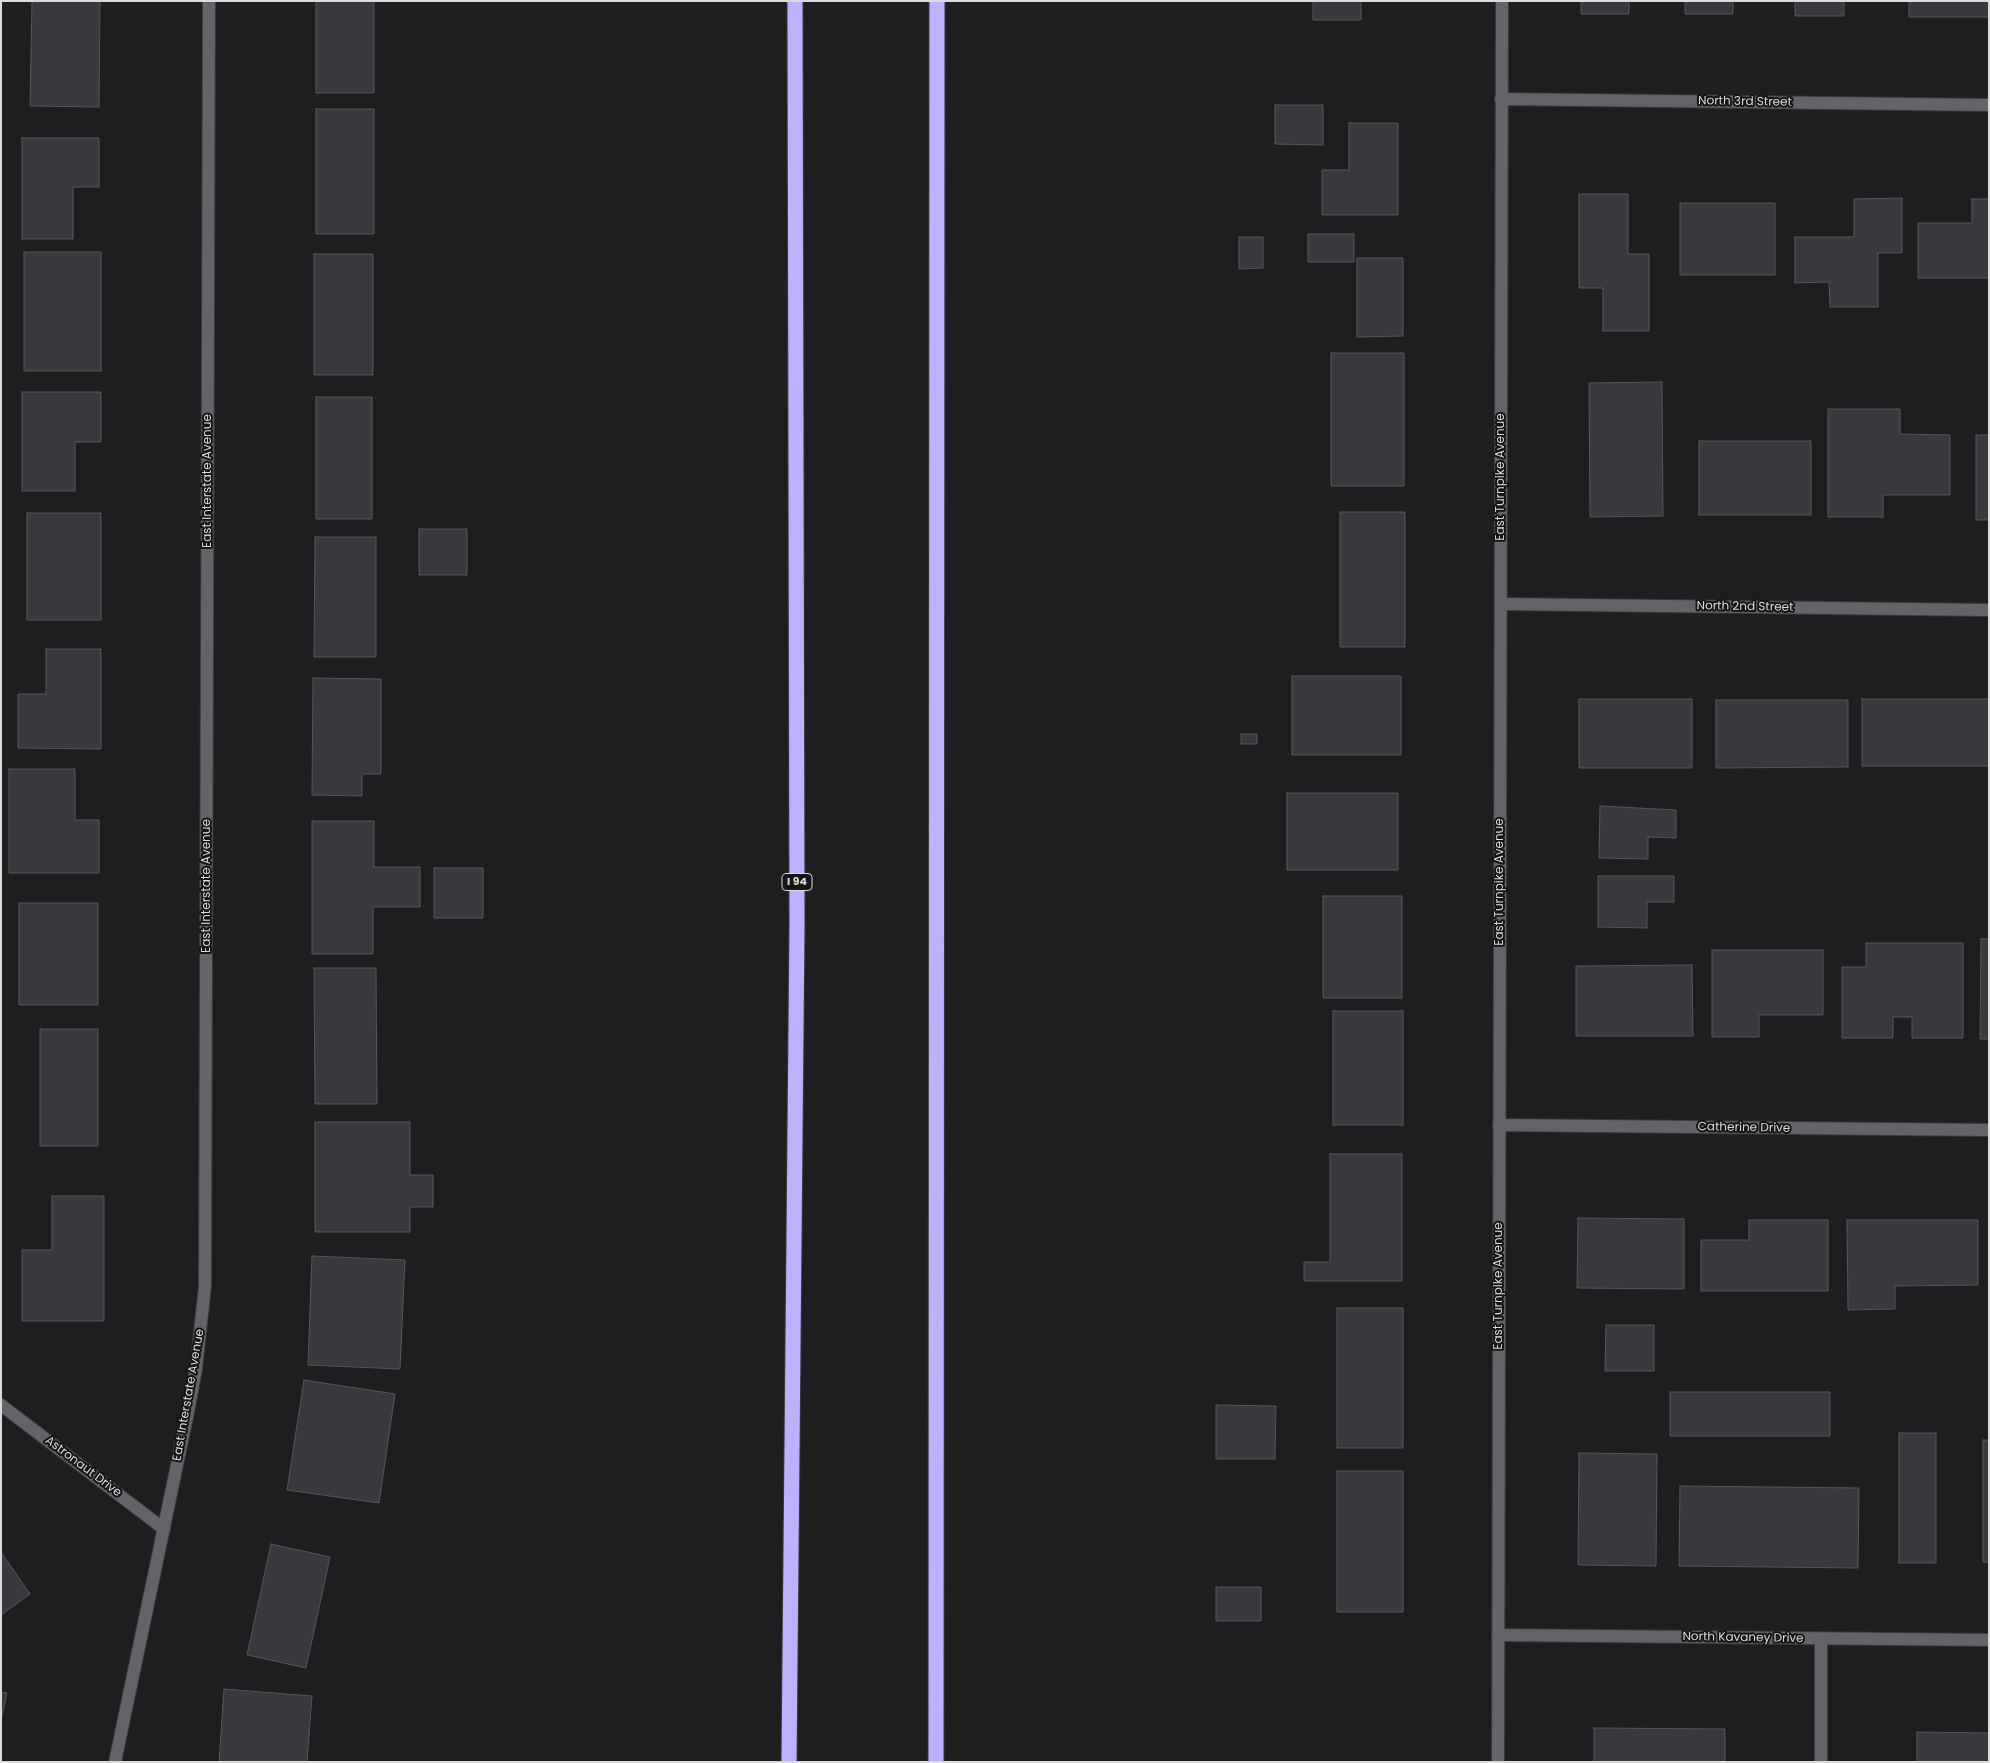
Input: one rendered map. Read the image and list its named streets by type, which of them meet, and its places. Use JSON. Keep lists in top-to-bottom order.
{
  "streets": {
    "highway": ["I 94"],
    "street": [
      "North 3rd Street",
      "East Turnpike Avenue",
      "East Interstate Avenue",
      "North 2nd Street",
      "Catherine Drive",
      "Astronaut Drive",
      "North Kavaney Drive"
    ]
  },
  "crossings": [
    ["North 3rd Street", "East Turnpike Avenue"],
    ["East Turnpike Avenue", "North 2nd Street"],
    ["East Turnpike Avenue", "Catherine Drive"],
    ["East Turnpike Avenue", "North Kavaney Drive"],
    ["East Interstate Avenue", "Astronaut Drive"]
  ]
}
